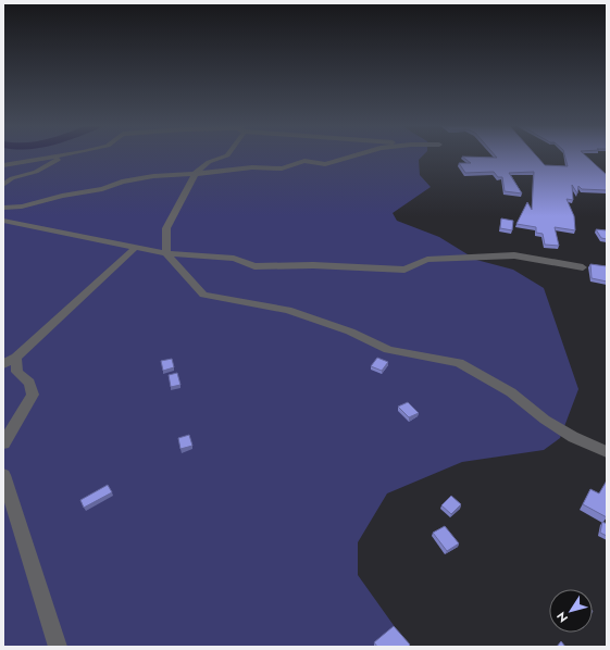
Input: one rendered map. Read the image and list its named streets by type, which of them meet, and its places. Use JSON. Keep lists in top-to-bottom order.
{
  "north": "bottom left"
}
